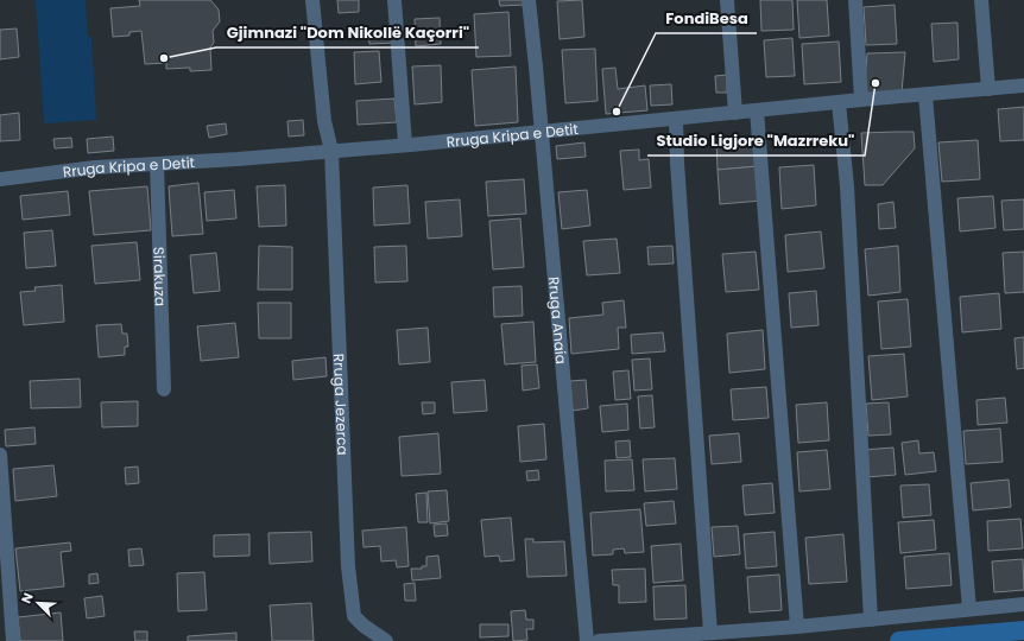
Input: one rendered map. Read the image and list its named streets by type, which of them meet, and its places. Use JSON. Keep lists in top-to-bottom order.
{
  "streets": {
    "street": [
      "Rruga Kripa e Detit",
      "Sirakuza",
      "Rruga Anaia",
      "Rruga Jezerca"
    ]
  },
  "crossings": [
    ["Rruga Kripa e Detit", "Sirakuza"],
    ["Rruga Kripa e Detit", "Rruga Anaia"],
    ["Rruga Kripa e Detit", "Rruga Jezerca"]
  ],
  "places": ["Gjimnazi \"Dom Nikollë Kaçorri\"", "Studio Ligjore \"Mazrreku\"", "FondiBesa"],
  "north": "top left"
}
